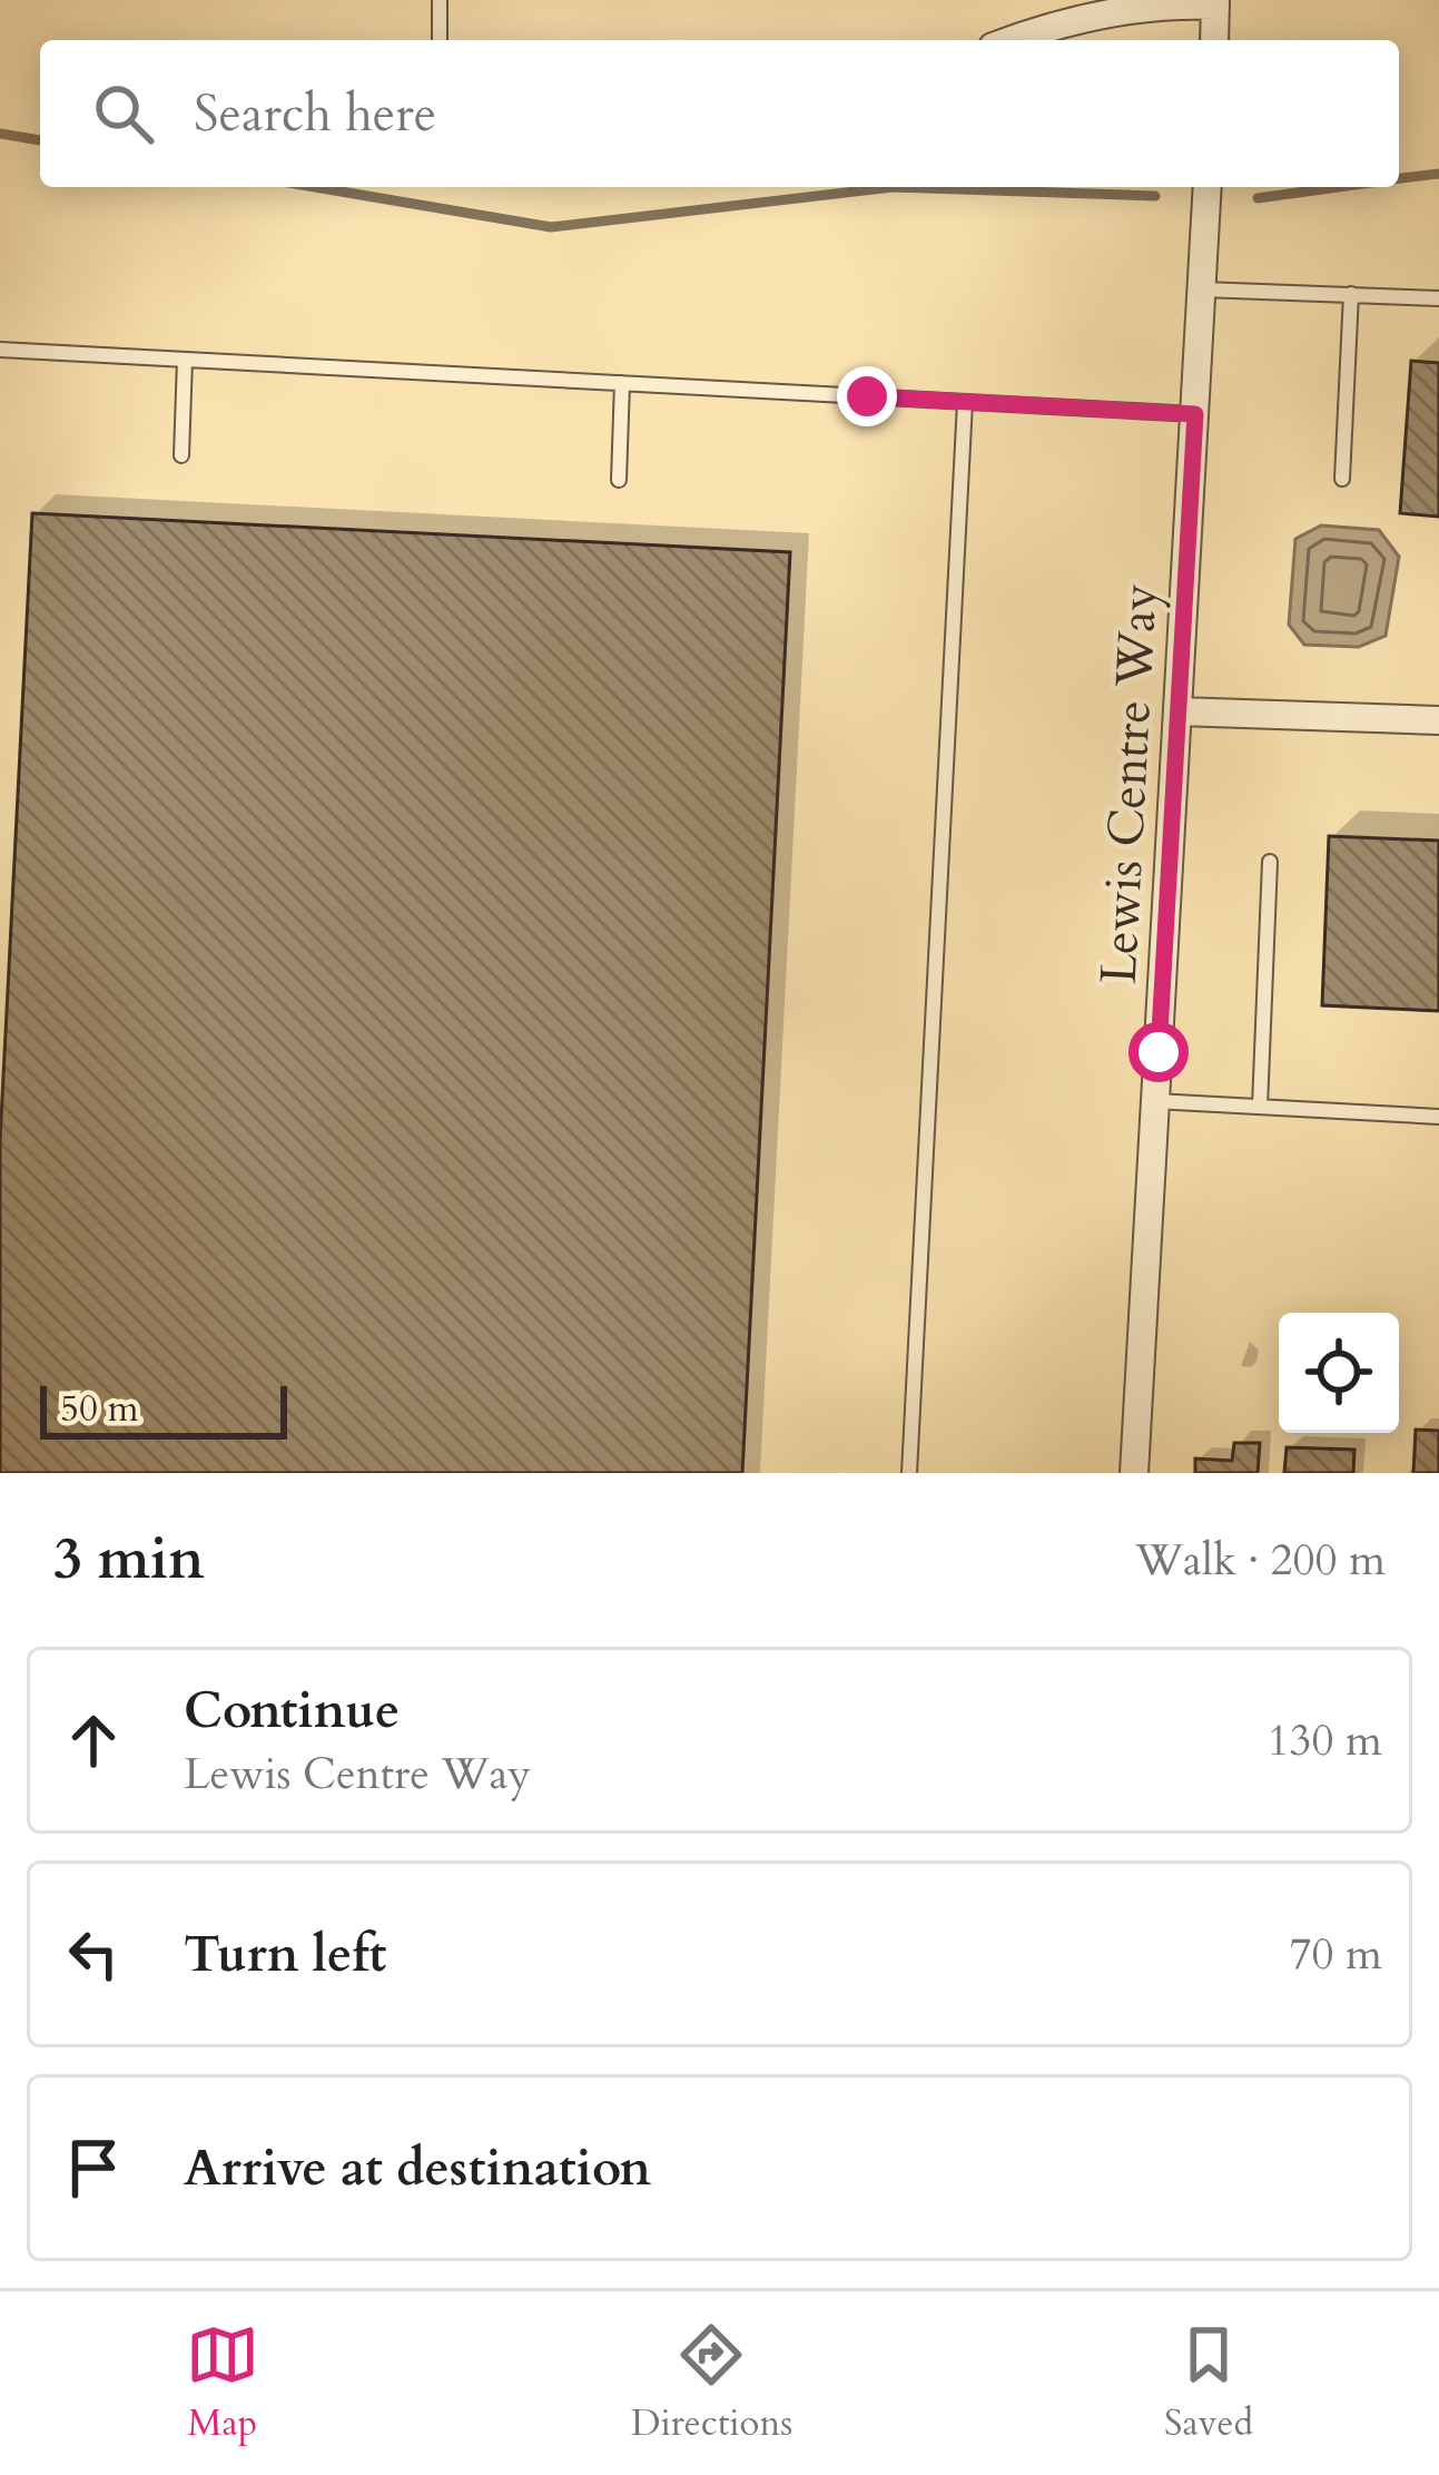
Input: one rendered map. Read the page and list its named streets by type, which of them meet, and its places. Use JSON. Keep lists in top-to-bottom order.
{
  "streets": {
    "street": ["Lewis Centre Way"]
  },
  "scale_bar": "50 m",
  "page": {
    "search": "Search here",
    "scale": "50 m",
    "heading": ["3 min", "Walk · 200 m"],
    "list": [
      ["Continue", "Lewis Centre Way", "130 m"],
      ["Turn left", "70 m"],
      "Arrive at destination"
    ],
    "nav": ["Map", "Directions", "Saved"]
  }
}
